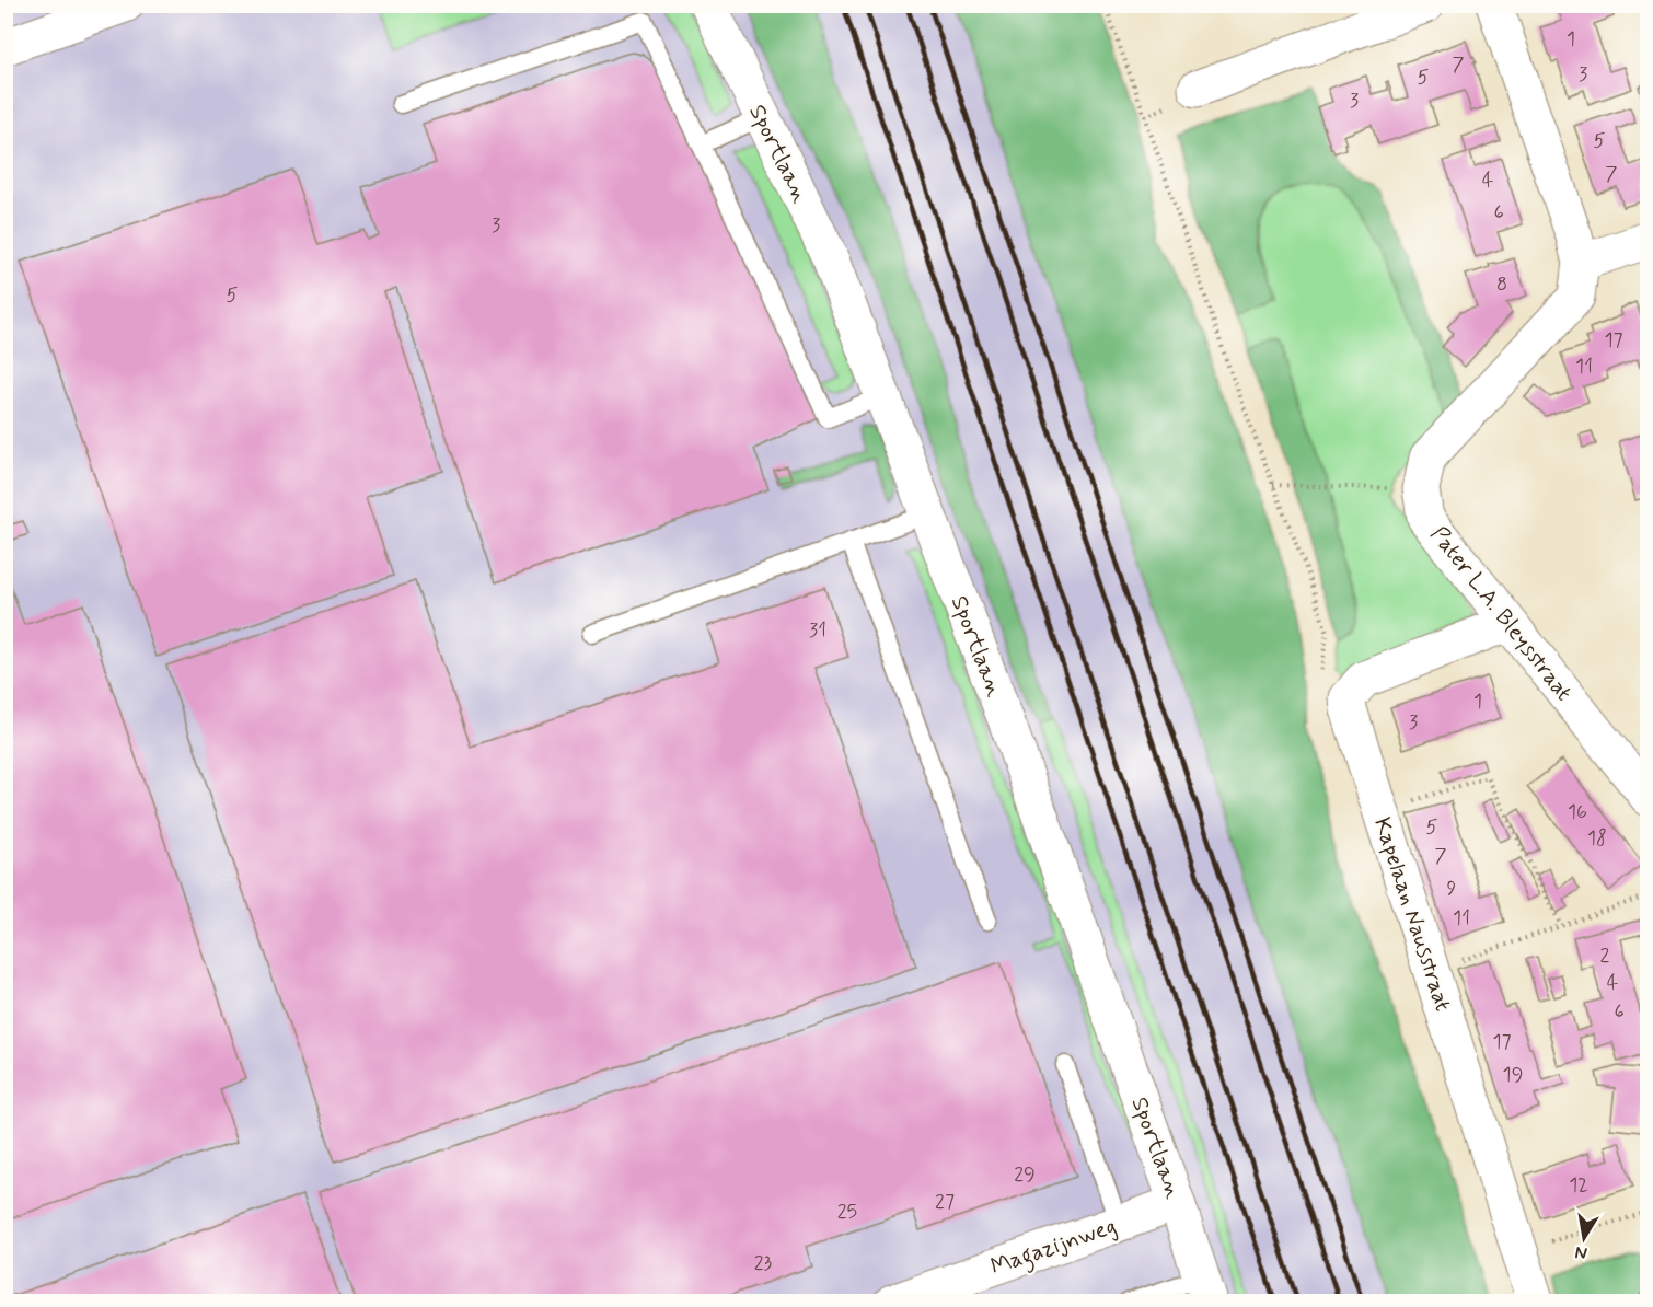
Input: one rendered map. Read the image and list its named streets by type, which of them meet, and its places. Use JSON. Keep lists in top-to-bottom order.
{
  "streets": {
    "street": [
      "Sportlaan",
      "Pater L.A. Bleysstraat",
      "Kapelaan Nausstraat",
      "Magazijnweg"
    ]
  },
  "crossings": [
    ["Sportlaan", "Magazijnweg"],
    ["Pater L.A. Bleysstraat", "Kapelaan Nausstraat"]
  ],
  "house_numbers": [
    "1",
    "7",
    "3",
    "5",
    "3",
    "5",
    "7",
    "4",
    "6",
    "3",
    "8",
    "5",
    "17",
    "11",
    "31",
    "1",
    "3",
    "16",
    "5",
    "18",
    "7",
    "9",
    "11",
    "2",
    "4",
    "6",
    "17",
    "19",
    "29",
    "12",
    "27",
    "25",
    "23"
  ],
  "north": "bottom"
}
